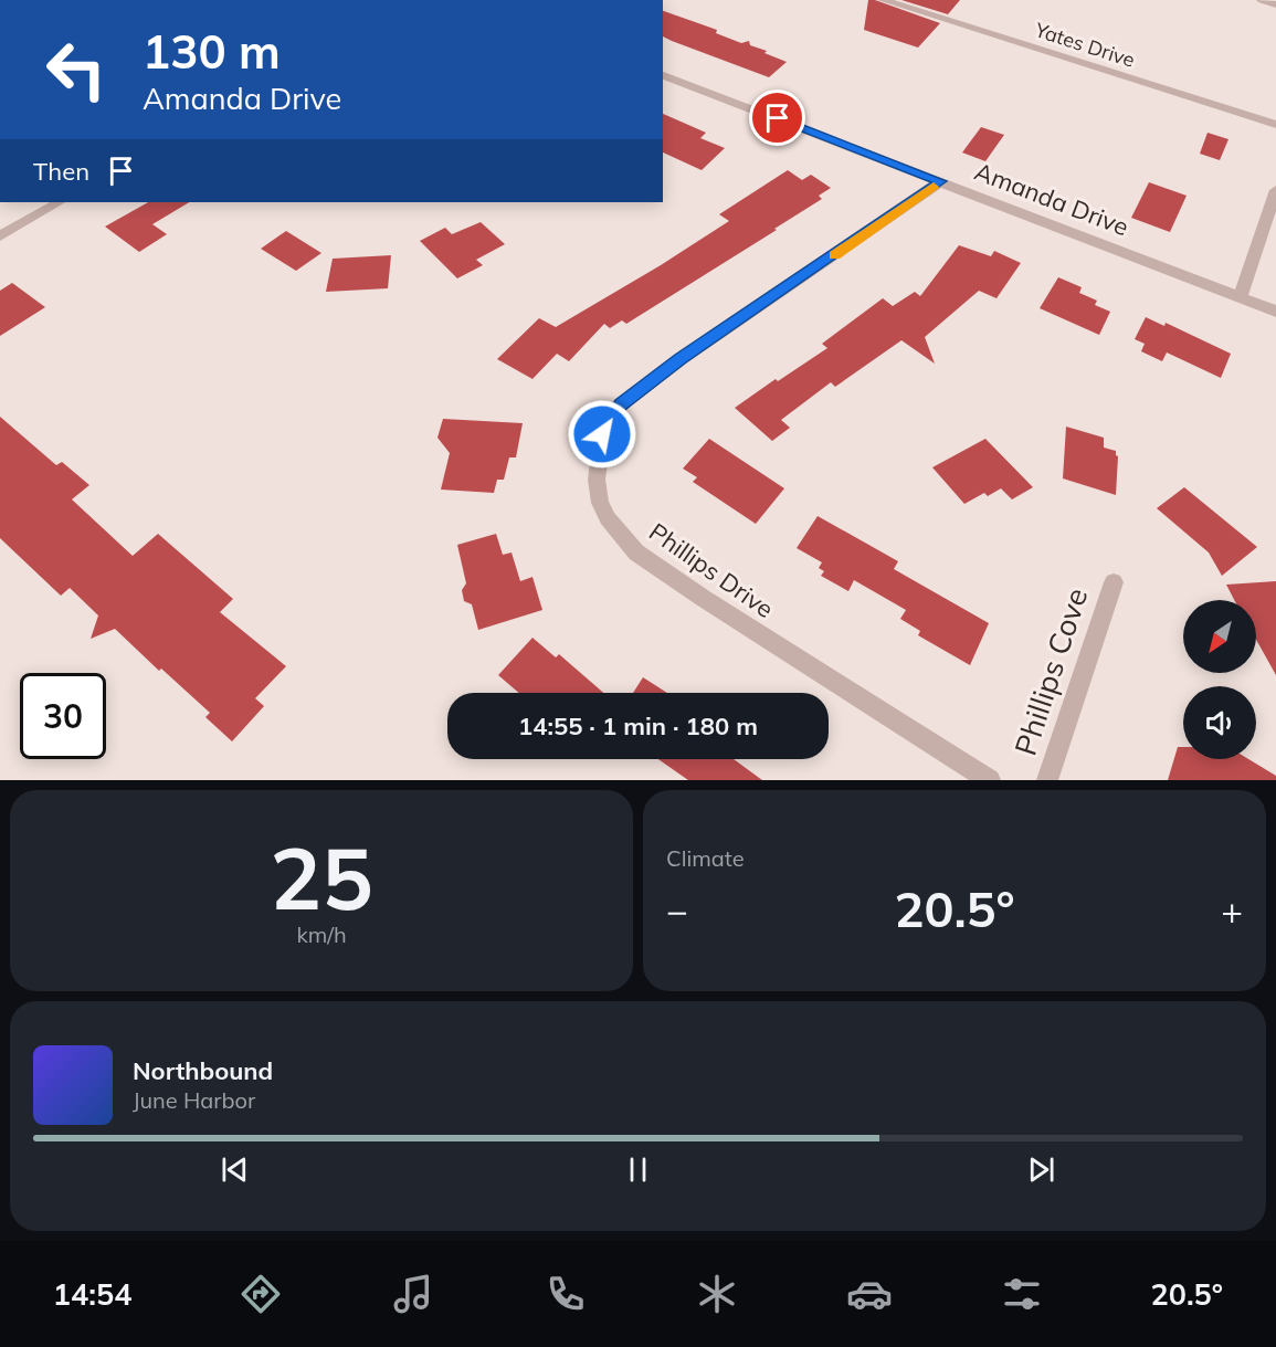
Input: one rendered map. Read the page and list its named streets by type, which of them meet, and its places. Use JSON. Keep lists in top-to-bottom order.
{
  "streets": {
    "street": [
      "Yates Drive",
      "Amanda Drive",
      "Phillips Drive",
      "Phillips Cove"
    ]
  },
  "crossings": [
    ["Amanda Drive", "Phillips Drive"]
  ],
  "north": "bottom left",
  "page": {
    "turn": ["130 m", "Amanda Drive"],
    "then": "Then",
    "limit": "30",
    "trip": "14:55 · 1 min · 180 m",
    "tile": [
      ["25", "km/h"],
      "Climate"
    ],
    "heat": ["−", "20.5°", "+"],
    "song": ["Northbound", "June Harbor"],
    "tabs": ["14:54", "20.5°"]
  }
}
